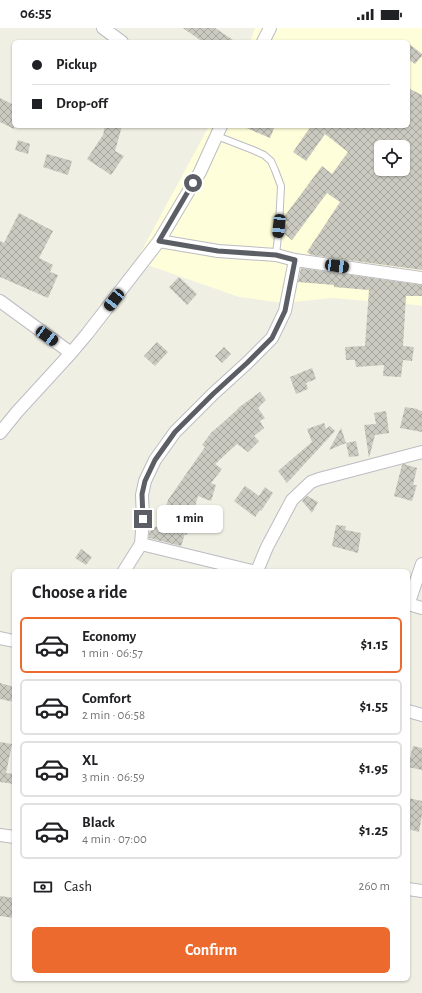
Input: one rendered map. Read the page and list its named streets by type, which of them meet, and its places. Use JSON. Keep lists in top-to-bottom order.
{
  "page": {
    "status": "06:55",
    "banner": ["Pickup", "Drop-off"],
    "bubble": "1 min",
    "heading": "Choose a ride",
    "list": [
      {
        "name": "Economy",
        "note": "1 min · 06:57",
        "value": "$1.15"
      },
      {
        "name": "Comfort",
        "note": "2 min · 06:58",
        "value": "$1.55"
      },
      {
        "name": "XL",
        "note": "3 min · 06:59",
        "value": "$1.95"
      },
      {
        "name": "Black",
        "note": "4 min · 07:00",
        "value": "$1.25"
      }
    ],
    "pay": ["Cash", "260 m"],
    "buttons": "Confirm"
  }
}
